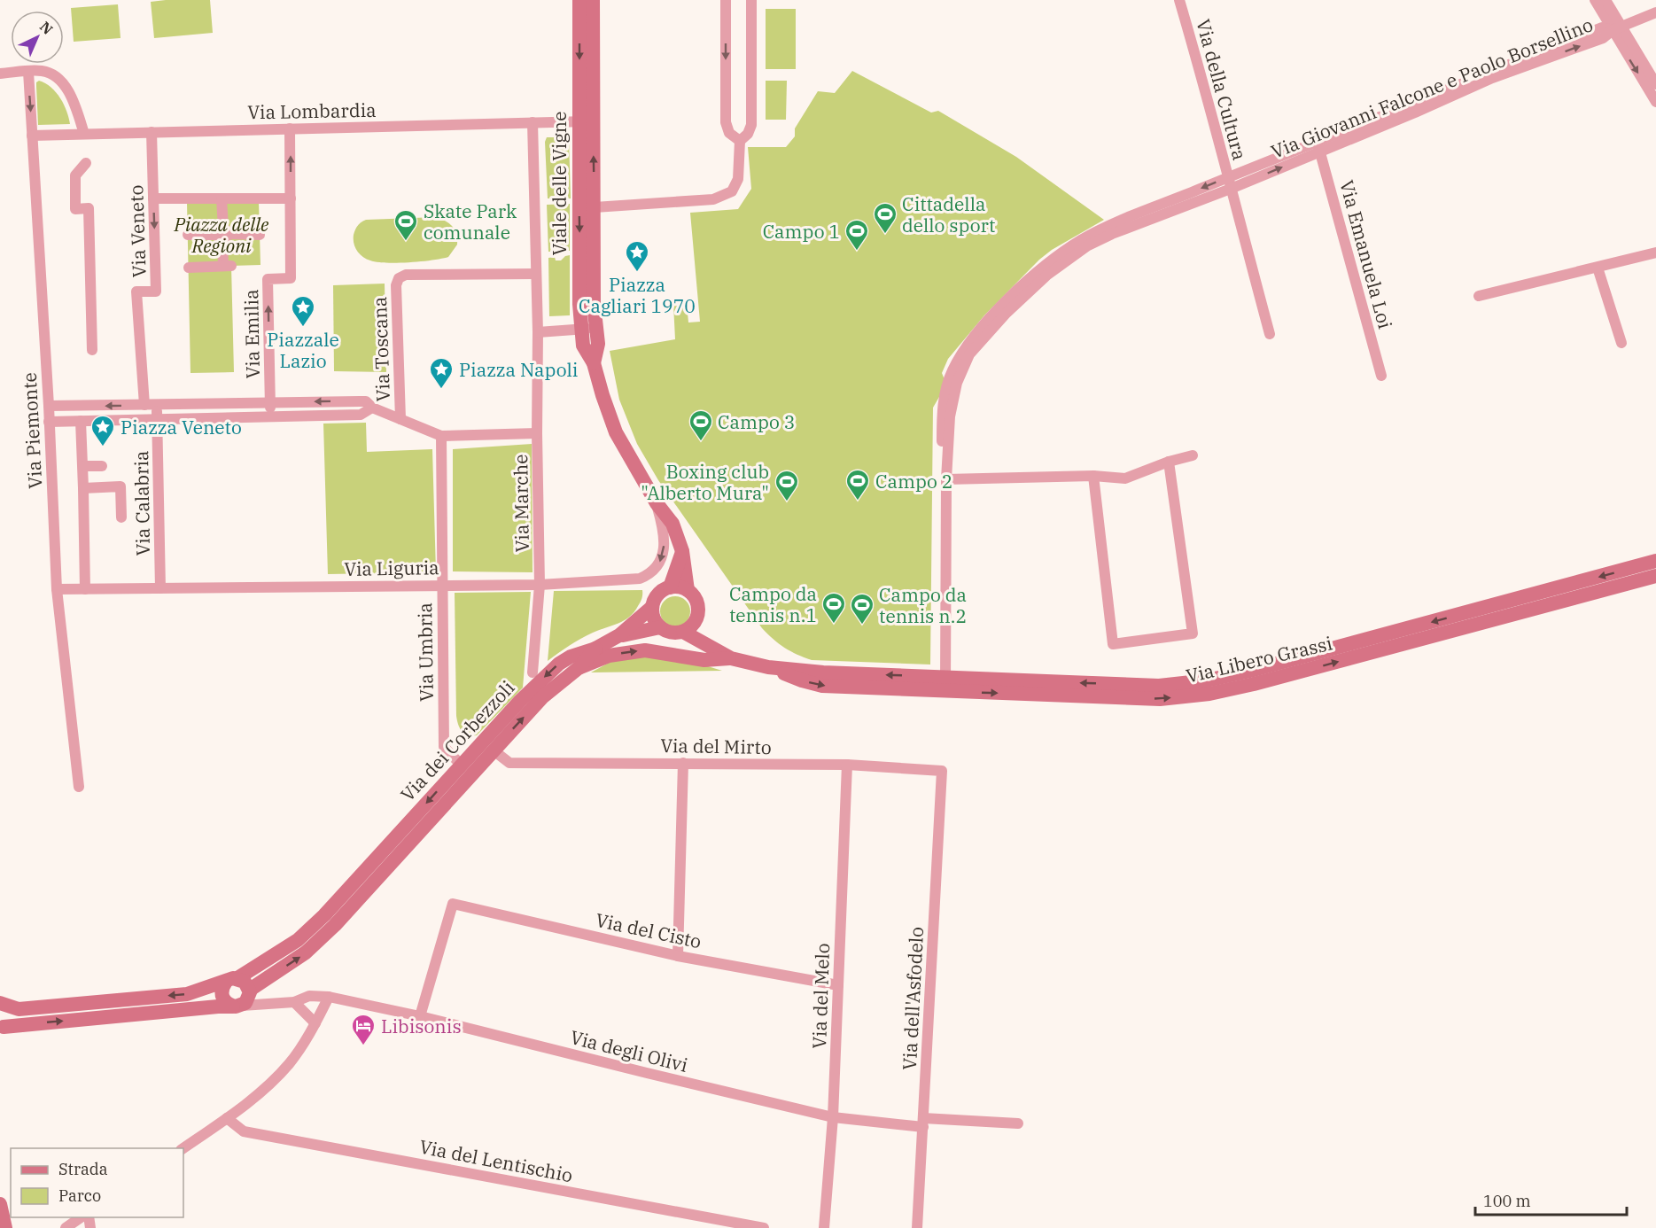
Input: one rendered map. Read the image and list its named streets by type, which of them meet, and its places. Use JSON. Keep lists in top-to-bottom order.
{
  "streets": {
    "main road": ["Viale delle Vigne", "Via Libero Grassi", "Via dei Corbezzoli"],
    "street": [
      "Via Giovanni Falcone e Paolo Borsellino",
      "Via della Cultura",
      "Via Lombardia",
      "Via Veneto",
      "Via Emanuela Loi",
      "Via Emilia",
      "Via Toscana",
      "Via Piemonte",
      "Via Calabria",
      "Via Marche",
      "Via Liguria",
      "Via Umbria",
      "Via del Mirto",
      "Via del Cisto",
      "Via del Melo",
      "Via dell'Asfodelo",
      "Via degli Olivi",
      "Via del Lentischio"
    ]
  },
  "crossings": [
    ["Via Giovanni Falcone e Paolo Borsellino", "Via della Cultura"],
    ["Via Giovanni Falcone e Paolo Borsellino", "Via Emanuela Loi"],
    ["Via Giovanni Falcone e Paolo Borsellino", "Via Libero Grassi"],
    ["Via Lombardia", "Viale delle Vigne"],
    ["Via Lombardia", "Via Veneto"],
    ["Via Lombardia", "Via Emilia"],
    ["Via Lombardia", "Via Piemonte"],
    ["Via Lombardia", "Via Marche"],
    ["Viale delle Vigne", "Via Liguria"],
    ["Viale delle Vigne", "Via dei Corbezzoli"],
    ["Via Toscana", "Via Marche"],
    ["Via Piemonte", "Via Liguria"],
    ["Via Calabria", "Via Liguria"],
    ["Via Marche", "Via Liguria"],
    ["Via Liguria", "Via Umbria"],
    ["Via Umbria", "Via dei Corbezzoli"],
    ["Via dei Corbezzoli", "Via del Mirto"],
    ["Via del Mirto", "Via del Melo"],
    ["Via del Mirto", "Via dell'Asfodelo"],
    ["Via del Cisto", "Via del Melo"],
    ["Via del Cisto", "Via degli Olivi"],
    ["Via del Melo", "Via degli Olivi"],
    ["Via dell'Asfodelo", "Via degli Olivi"]
  ],
  "one_way": ["Via Emilia"],
  "parks": ["Piazza delle Regioni"],
  "places": {
    "sports": [
      "Cittadella dello sport",
      "Skate Park comunale",
      "Campo 1",
      "Campo 3",
      "Campo 2",
      "Boxing club \"Alberto Mura\"",
      "Campo da tennis n.1",
      "Campo da tennis n.2"
    ],
    "place": [
      "Piazza Cagliari 1970",
      "Piazzale Lazio",
      "Piazza Napoli",
      "Piazza Veneto"
    ],
    "hotel": ["Libisonis"]
  },
  "legend": ["Strada", "Parco"],
  "scale_bar": "100 m",
  "north": "top right"
}
